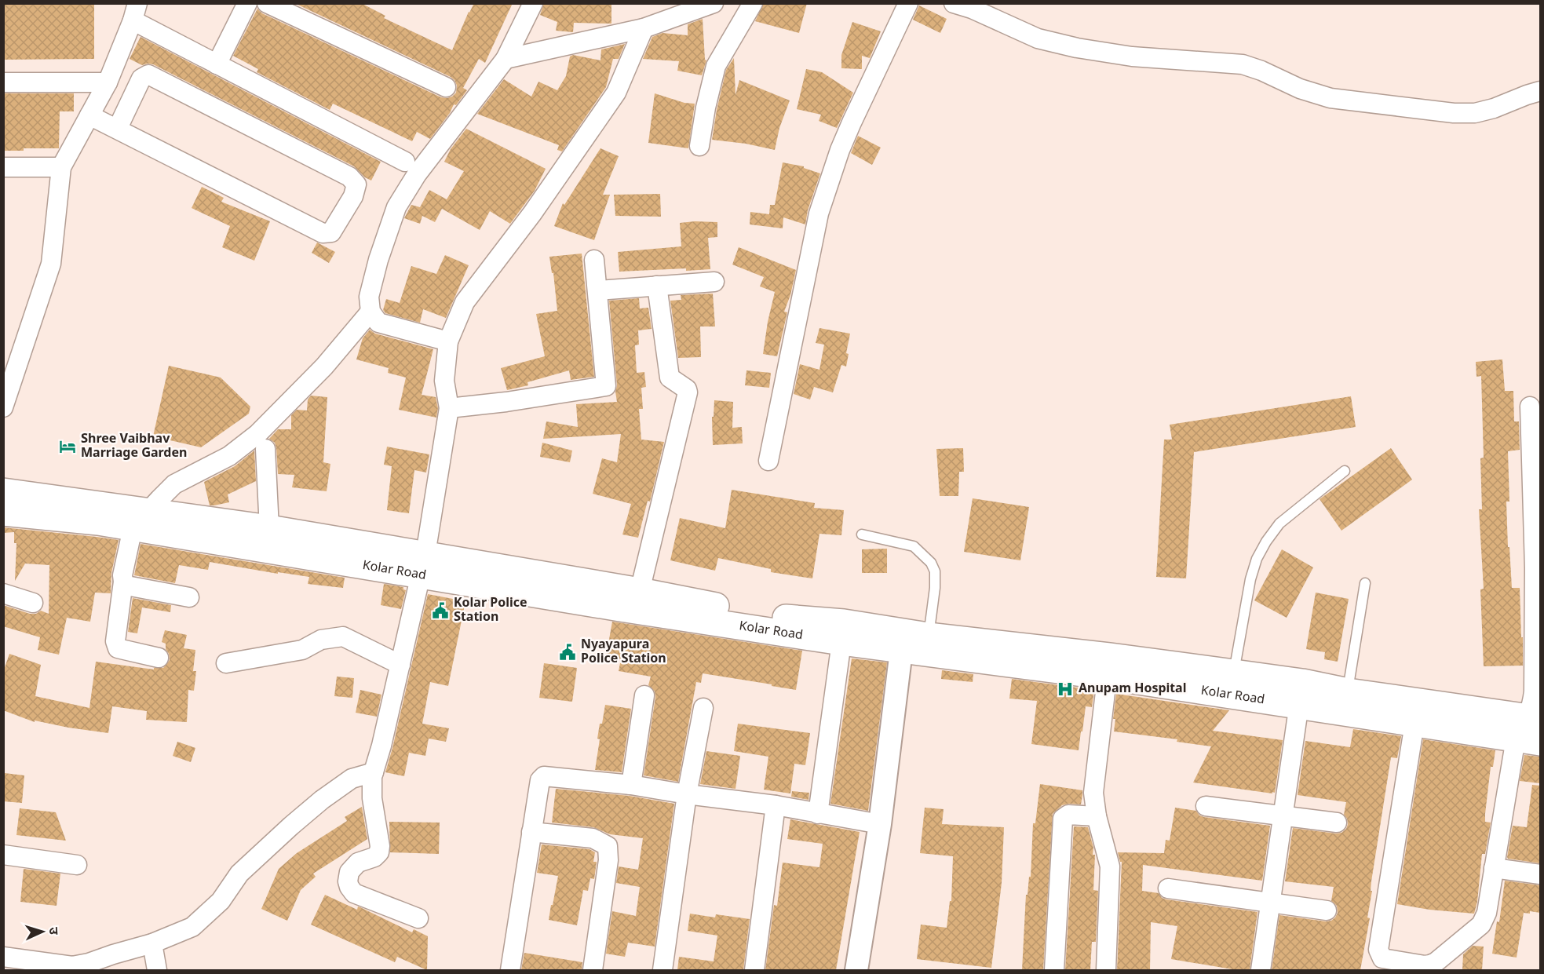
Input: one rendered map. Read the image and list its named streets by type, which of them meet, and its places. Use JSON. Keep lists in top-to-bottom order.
{
  "streets": {
    "main road": ["Kolar Road"]
  },
  "places": {
    "hotel": ["Shree Vaibhav Marriage Garden"],
    "public building": ["Kolar Police Station", "Nyayapura Police Station"],
    "hospital": ["Anupam Hospital"]
  },
  "north": "right"
}
